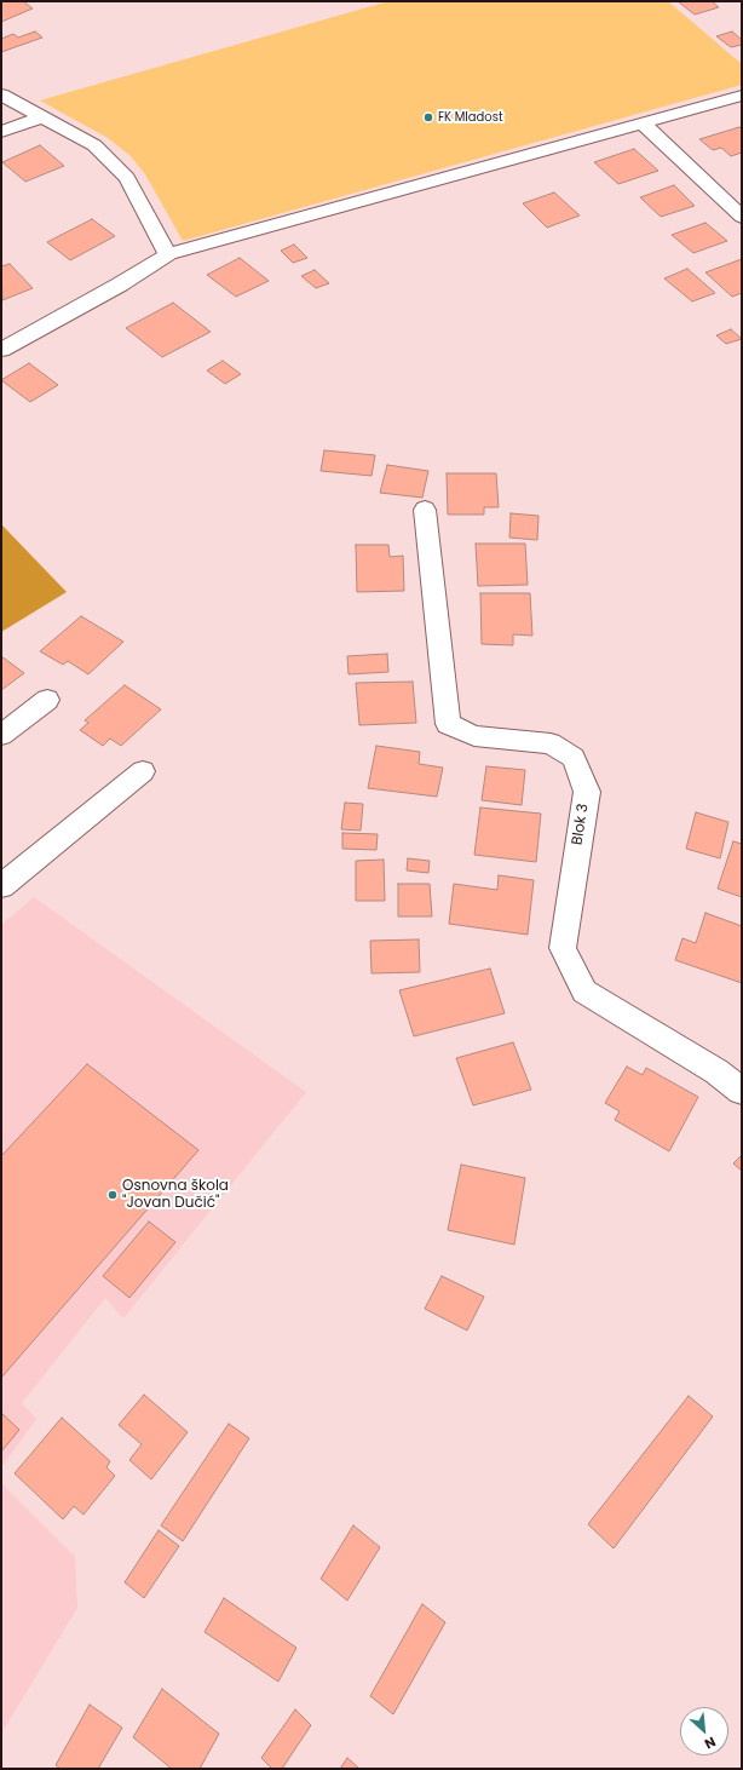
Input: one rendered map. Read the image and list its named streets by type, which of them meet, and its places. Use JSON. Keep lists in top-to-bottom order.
{
  "streets": {
    "street": ["Blok 3"]
  },
  "places": ["FK Mladost", "Osnovna škola \"Jovan Dučić\""],
  "north": "bottom right"
}
